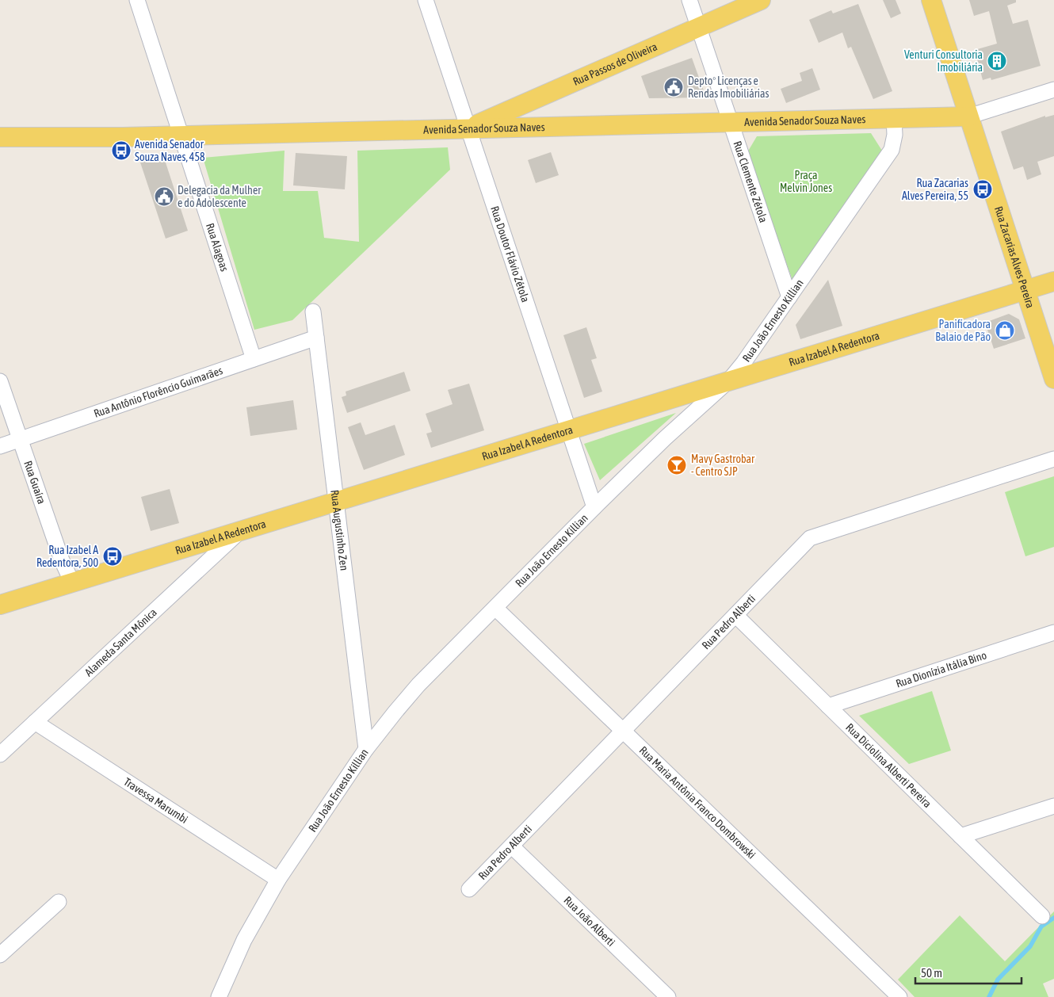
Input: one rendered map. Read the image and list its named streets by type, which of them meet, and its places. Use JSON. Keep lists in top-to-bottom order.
{
  "streets": {
    "main road": [
      "Rua Passos de Oliveira",
      "Avenida Senador Souza Naves",
      "Rua Zacarias Alves Pereira",
      "Rua Izabel A Redentora"
    ],
    "street": [
      "Rua Clemente Zétola",
      "Rua Alagoas",
      "Rua Doutor Flávio Zétola",
      "Rua João Ernesto Killian",
      "Rua Antônio Florêncio Guimarães",
      "Rua Guaíra",
      "Rua Augustinho Zen",
      "Rua Pedro Alberti",
      "Alameda Santa Mônica",
      "Rua Dionízia Itália Bino",
      "Rua Diciolina Alberti Pereira",
      "Travessa Marumbi",
      "Rua Maria Antônia Franco Dombrowski",
      "Rua João Alberti"
    ]
  },
  "crossings": [
    ["Rua Passos de Oliveira", "Avenida Senador Souza Naves"],
    ["Rua Passos de Oliveira", "Rua Clemente Zétola"],
    ["Rua Passos de Oliveira", "Rua Doutor Flávio Zétola"],
    ["Avenida Senador Souza Naves", "Rua Clemente Zétola"],
    ["Avenida Senador Souza Naves", "Rua Alagoas"],
    ["Avenida Senador Souza Naves", "Rua Doutor Flávio Zétola"],
    ["Avenida Senador Souza Naves", "Rua Zacarias Alves Pereira"],
    ["Avenida Senador Souza Naves", "Rua João Ernesto Killian"],
    ["Rua Clemente Zétola", "Rua João Ernesto Killian"],
    ["Rua Alagoas", "Rua Antônio Florêncio Guimarães"],
    ["Rua Doutor Flávio Zétola", "Rua João Ernesto Killian"],
    ["Rua Doutor Flávio Zétola", "Rua Izabel A Redentora"],
    ["Rua Zacarias Alves Pereira", "Rua Izabel A Redentora"],
    ["Rua João Ernesto Killian", "Rua Izabel A Redentora"],
    ["Rua João Ernesto Killian", "Rua Augustinho Zen"],
    ["Rua João Ernesto Killian", "Travessa Marumbi"],
    ["Rua João Ernesto Killian", "Rua Maria Antônia Franco Dombrowski"],
    ["Rua Izabel A Redentora", "Rua Guaíra"],
    ["Rua Izabel A Redentora", "Rua Augustinho Zen"],
    ["Rua Izabel A Redentora", "Alameda Santa Mônica"],
    ["Rua Antônio Florêncio Guimarães", "Rua Guaíra"],
    ["Rua Antônio Florêncio Guimarães", "Rua Augustinho Zen"],
    ["Rua Pedro Alberti", "Rua Diciolina Alberti Pereira"],
    ["Rua Pedro Alberti", "Rua Maria Antônia Franco Dombrowski"],
    ["Rua Pedro Alberti", "Rua João Alberti"],
    ["Alameda Santa Mônica", "Travessa Marumbi"],
    ["Rua Dionízia Itália Bino", "Rua Diciolina Alberti Pereira"]
  ],
  "parks": ["Praça Melvin Jones"],
  "places": {
    "building": ["Venturi Consultoria Imobiliária"],
    "public building": ["Deptoº Licenças e Rendas Imobiliárias", "Delegacia da Mulher e do Adolescente"],
    "bus stop": ["Avenida Senador Souza Naves, 458", "Rua Zacarias Alves Pereira, 55", "Rua Izabel A Redentora, 500"],
    "shop": ["Panificadora Balaio de Pão"],
    "bar": ["Mavy Gastrobar - Centro SJP"]
  },
  "scale_bar": "50 m"
}
